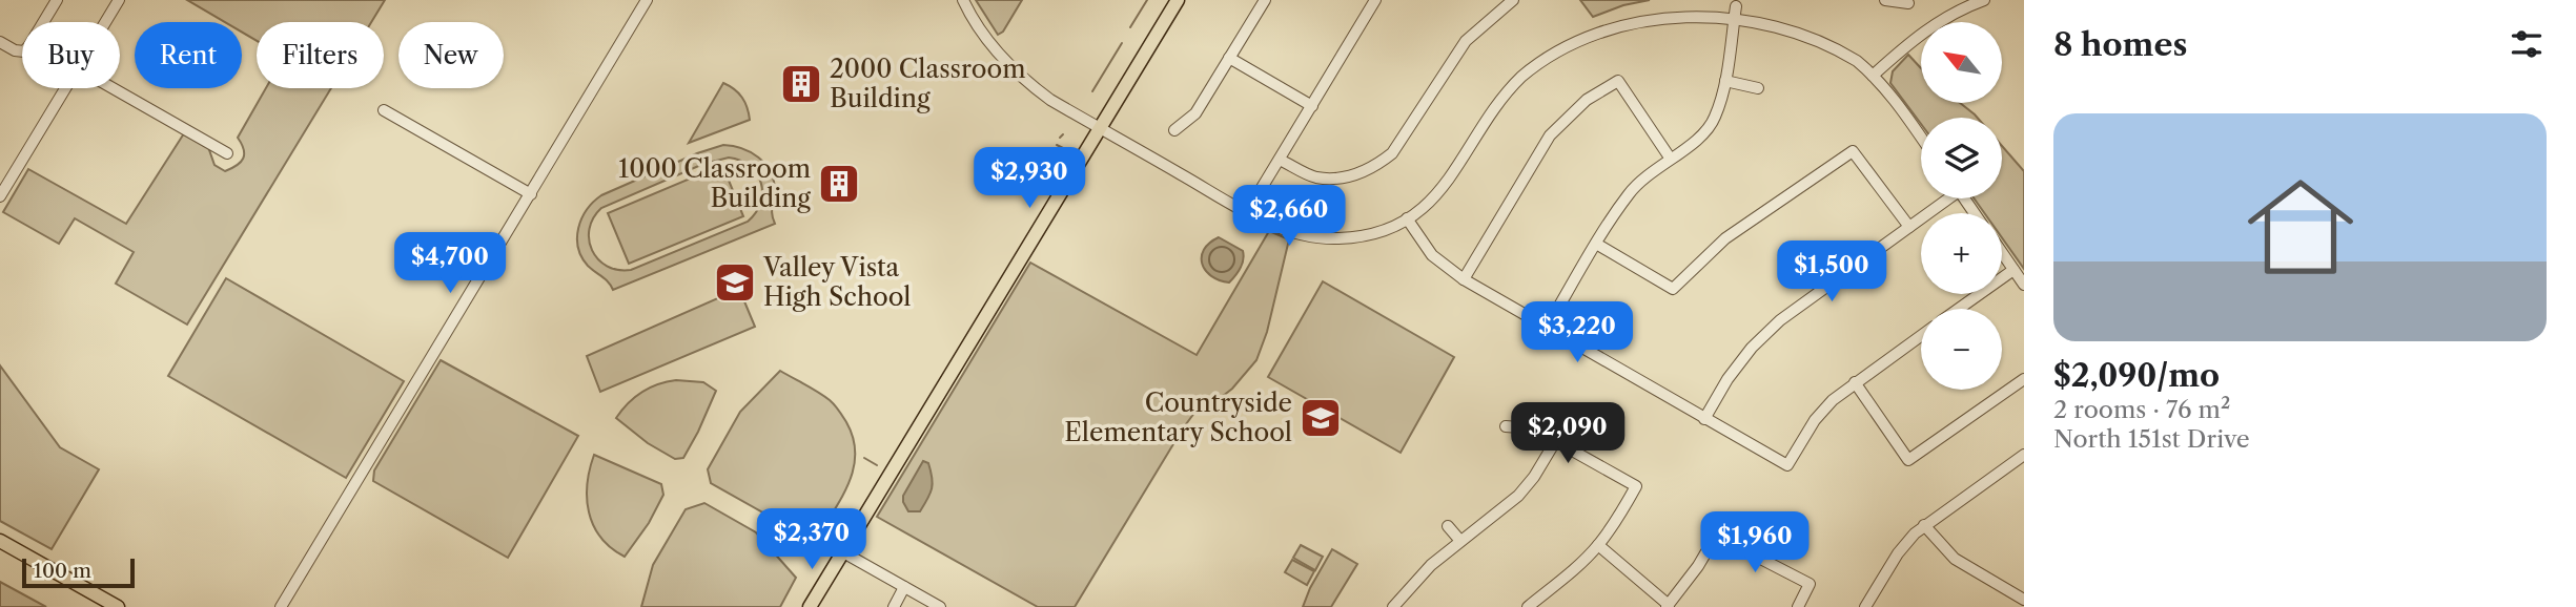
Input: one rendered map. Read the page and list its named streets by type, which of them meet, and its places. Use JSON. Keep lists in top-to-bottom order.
{
  "places": {
    "building": ["2000 Classroom Building", "1000 Classroom Building"],
    "school or university": ["Valley Vista High School", "Countryside Elementary School"]
  },
  "scale_bar": "100 m",
  "north": "top left",
  "page": {
    "heading": "8 homes",
    "map_buttons": ["+", "−"],
    "chip": [
      "Buy",
      "Rent",
      "Filters",
      "New"
    ],
    "list": [
      {
        "name": "$2,090/mo",
        "note": "2 rooms · 76 m² · North 151st Drive"
      }
    ],
    "price": [
      "$2,930",
      "$2,660",
      "$4,700",
      "$1,500",
      "$3,220",
      "$2,090",
      "$2,370",
      "$1,960"
    ],
    "scale": "100 m"
  }
}
